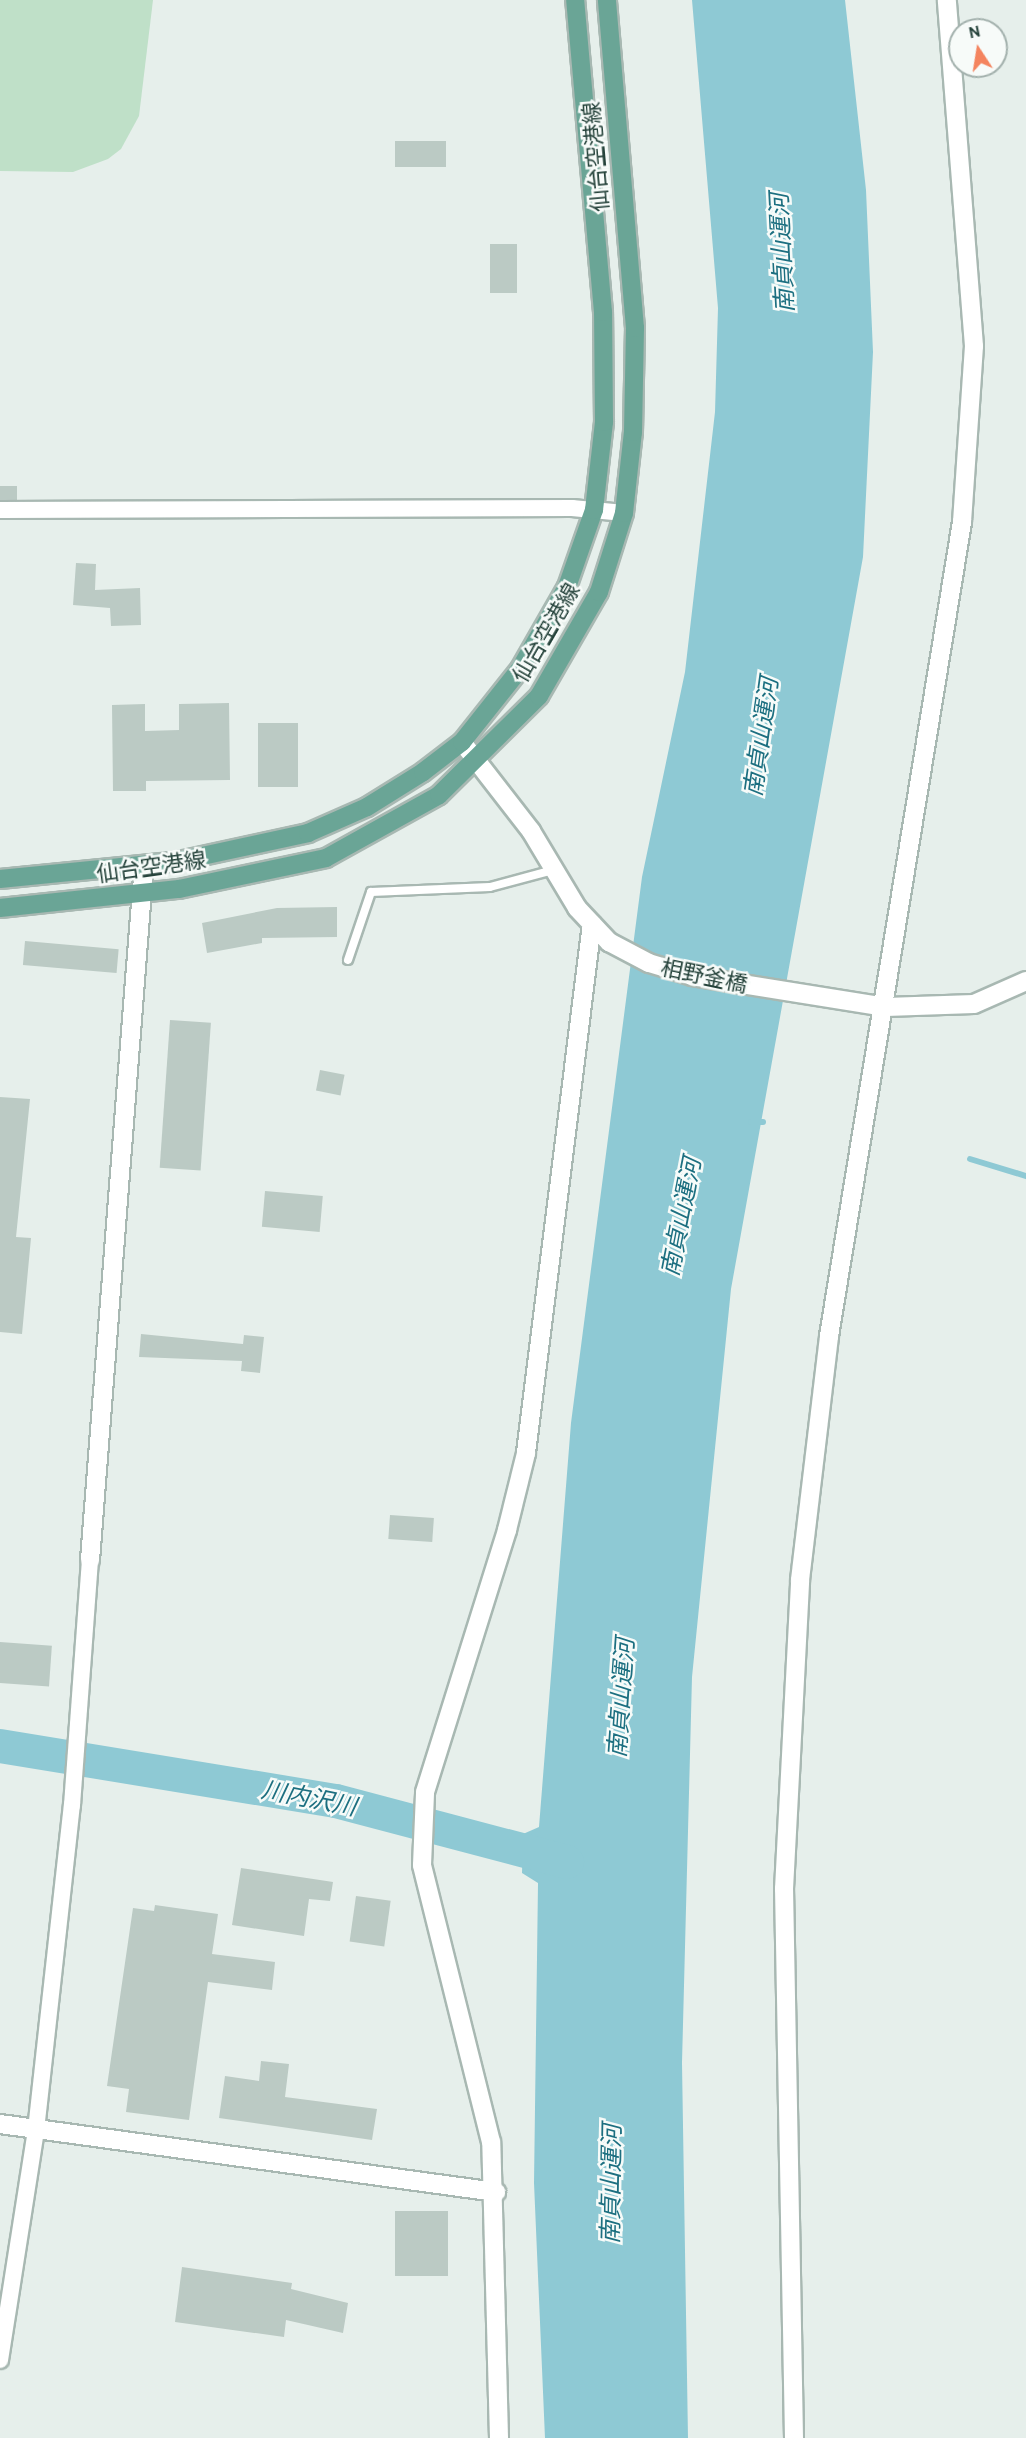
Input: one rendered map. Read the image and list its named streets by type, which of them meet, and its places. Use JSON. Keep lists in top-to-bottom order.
{
  "streets": {
    "main road": ["仙台空港線"],
    "street": ["相野釜橋"]
  },
  "crossings": [
    ["仙台空港線", "相野釜橋"]
  ],
  "water": ["南貞山運河", "川内沢川"],
  "north": "top"
}
